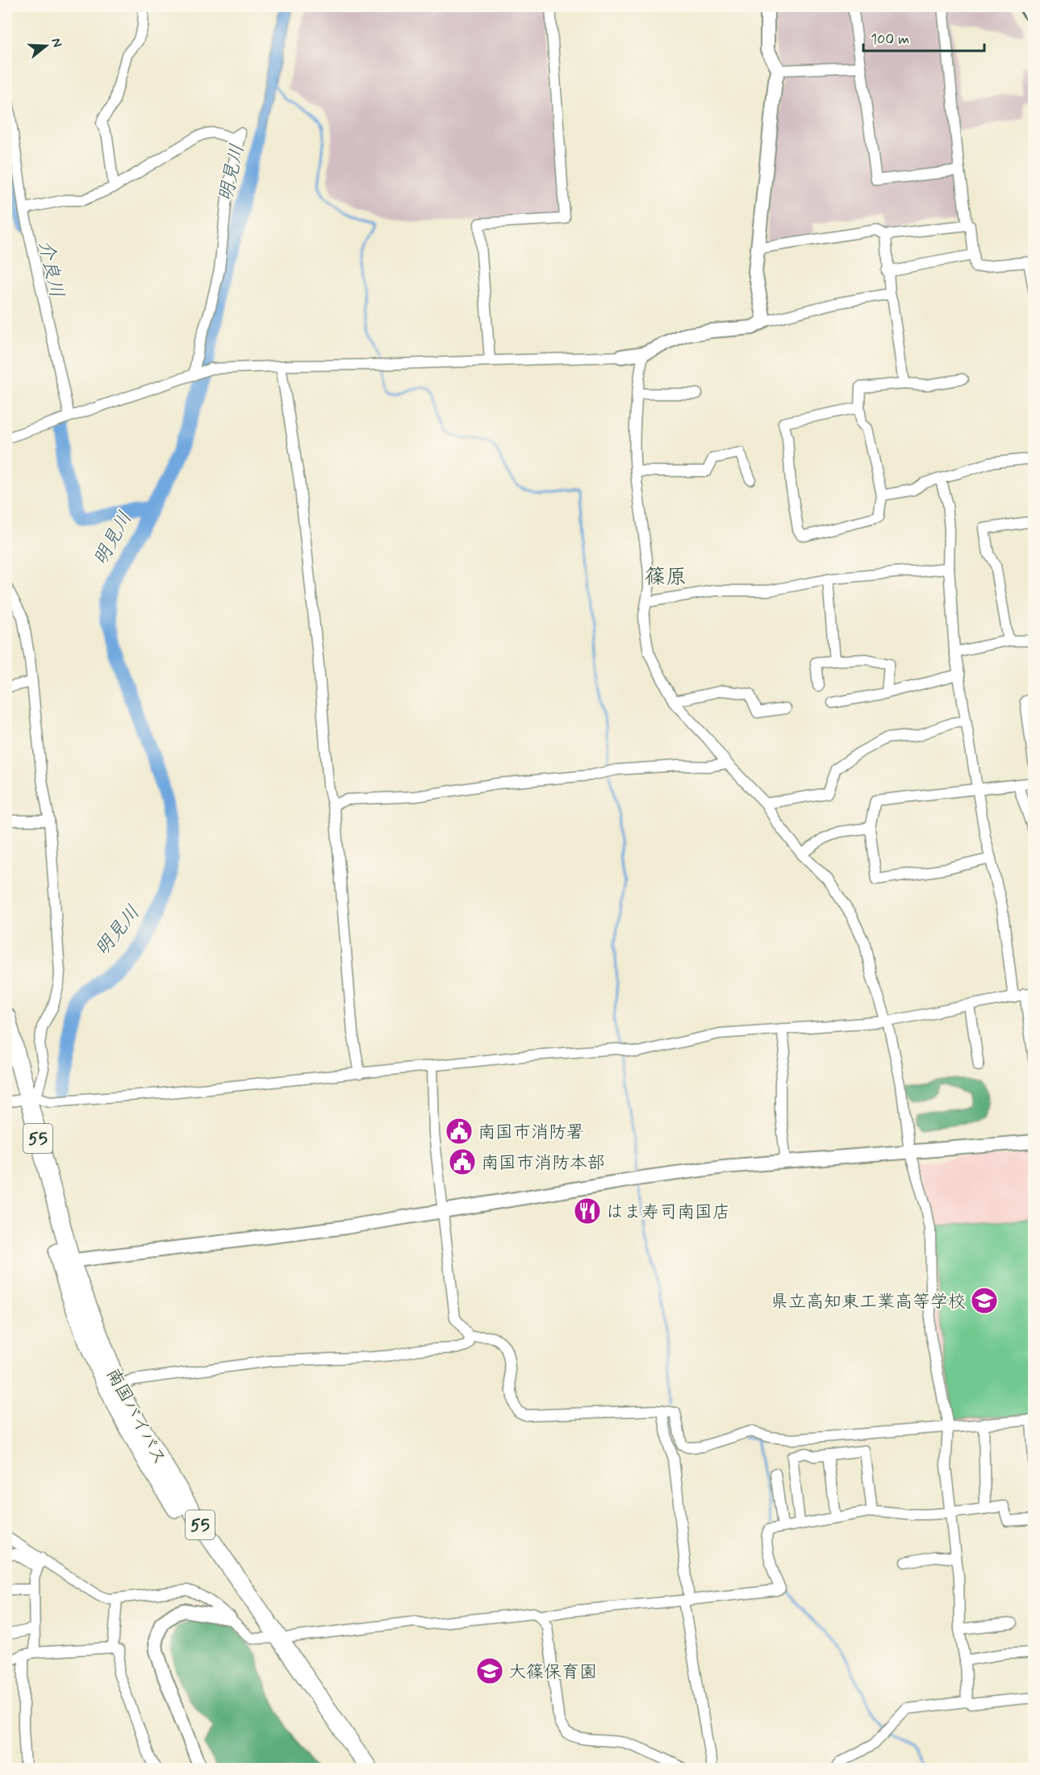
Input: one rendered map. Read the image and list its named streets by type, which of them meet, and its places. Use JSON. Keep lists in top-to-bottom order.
{
  "streets": {
    "highway": ["55", "南国バイパス"]
  },
  "districts": ["篠原"],
  "water": ["明見川", "介良川"],
  "places": {
    "public building": ["南国市消防署", "南国市消防本部"],
    "restaurant": ["はま寿司南国店"],
    "school or university": ["県立高知東工業高等学校", "大篠保育園"]
  },
  "scale_bar": "100 m",
  "north": "right"
}
